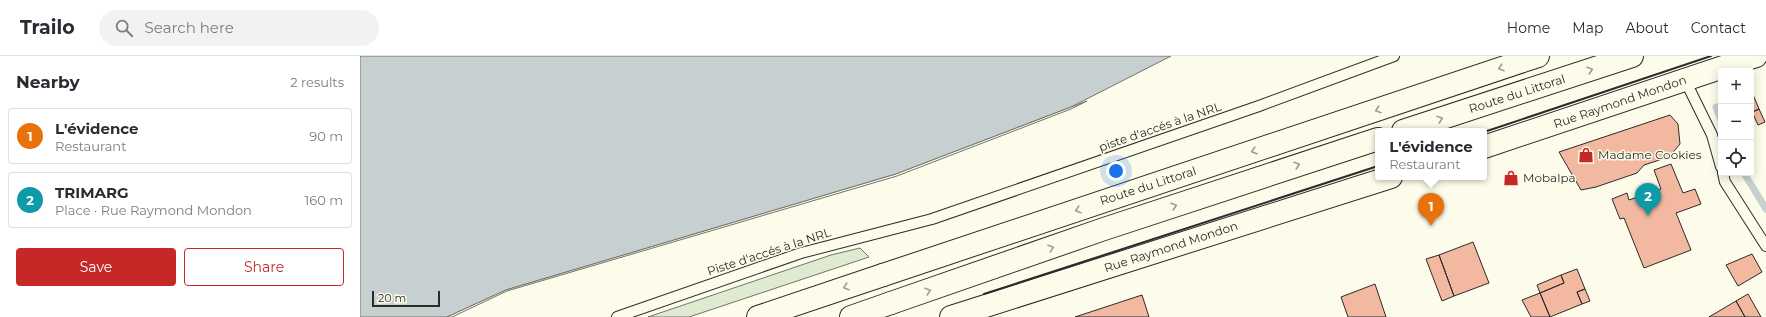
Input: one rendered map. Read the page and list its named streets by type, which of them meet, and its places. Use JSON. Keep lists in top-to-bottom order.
{
  "streets": {
    "main road": ["Route du Littoral", "Rue Raymond Mondon"],
    "lane": ["piste d'accés à la NRL", "Piste d'accés à la NRL"]
  },
  "crossings": [
    ["piste d'accés à la NRL", "Piste d'accés à la NRL"]
  ],
  "places": {
    "shop": ["Madame Cookies", "Mobalpa"]
  },
  "scale_bar": "20 m",
  "page": {
    "header": "Trailo",
    "search": "Search here",
    "nav": [
      "Home",
      "Map",
      "About",
      "Contact"
    ],
    "heading": ["Nearby", "2 results"],
    "map_buttons": ["+", "−"],
    "list": [
      {
        "mark": "1",
        "name": "L'évidence",
        "note": "Restaurant",
        "value": "90 m"
      },
      {
        "mark": "2",
        "name": "TRIMARG",
        "note": "Place · Rue Raymond Mondon",
        "value": "160 m"
      }
    ],
    "popup": ["L'évidence", "Restaurant"],
    "pins": ["2", "1"],
    "buttons": ["Save", "Share"],
    "scale": "20 m"
  }
}
